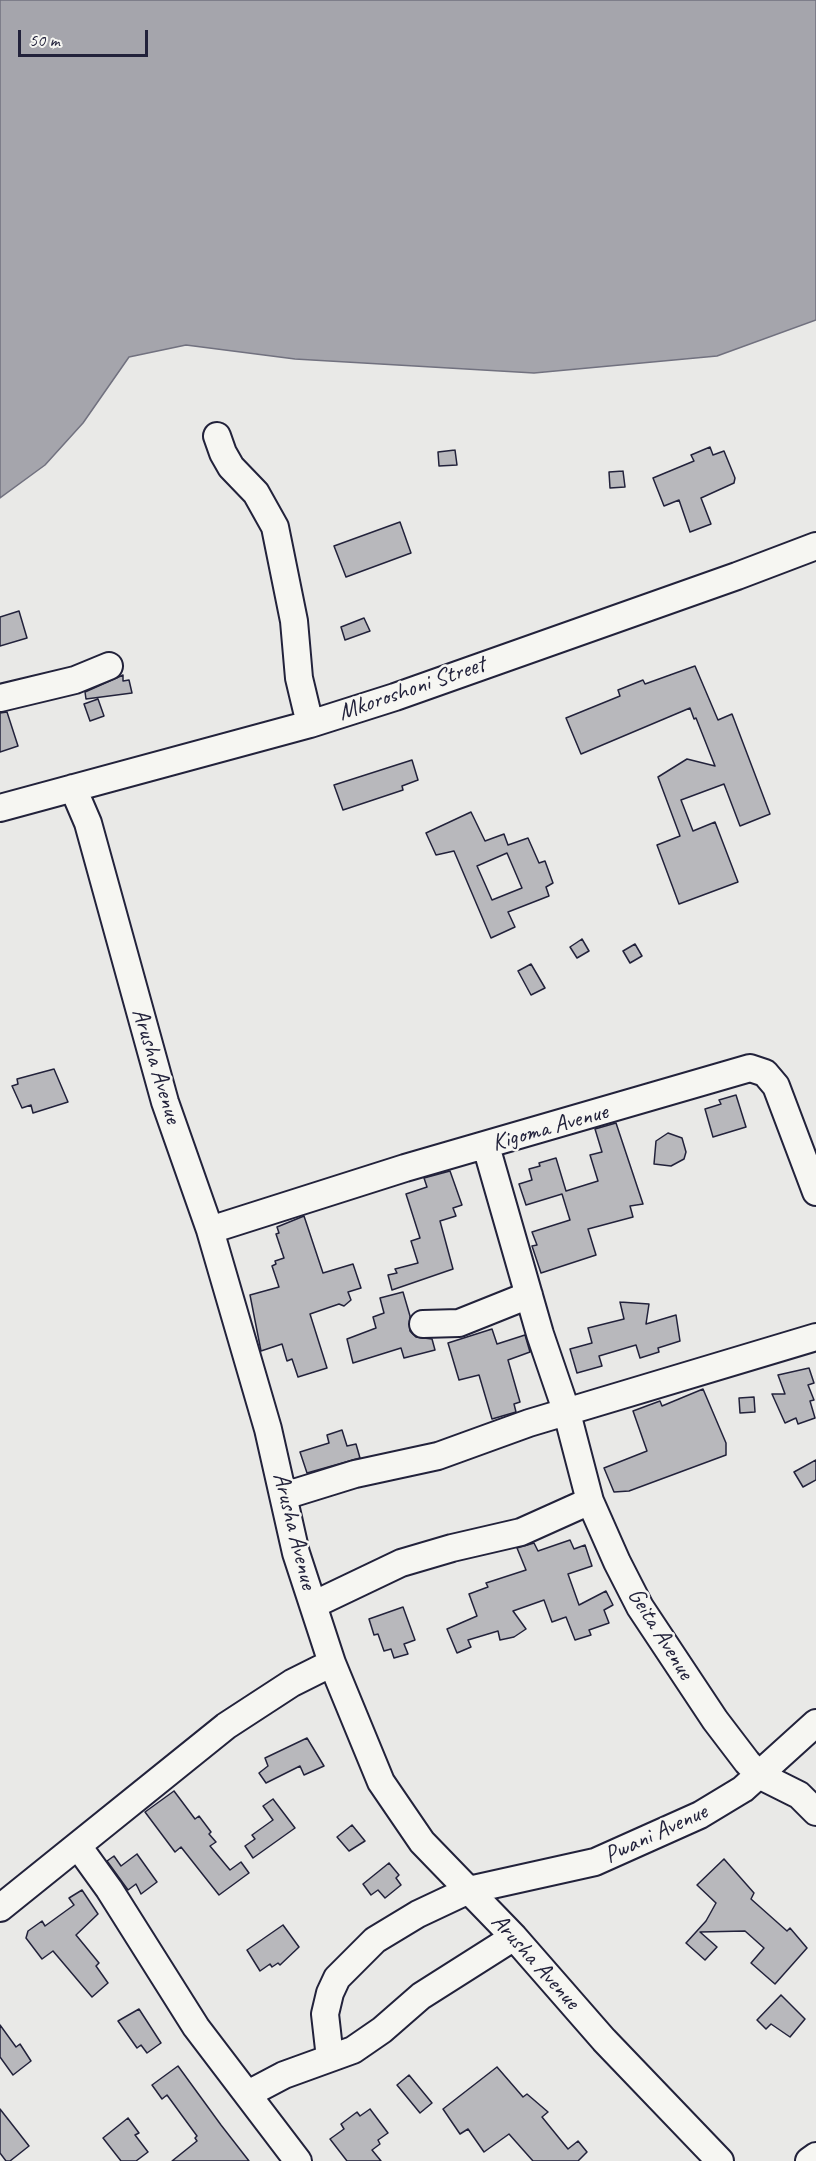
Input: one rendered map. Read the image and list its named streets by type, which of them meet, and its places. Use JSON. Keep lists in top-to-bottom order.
{
  "streets": {
    "street": [
      "Mkoroshoni Street",
      "Arusha Avenue",
      "Kigoma Avenue",
      "Geita Avenue",
      "Pwani Avenue"
    ]
  },
  "crossings": [
    ["Mkoroshoni Street", "Arusha Avenue"],
    ["Arusha Avenue", "Kigoma Avenue"],
    ["Arusha Avenue", "Pwani Avenue"],
    ["Kigoma Avenue", "Geita Avenue"],
    ["Geita Avenue", "Pwani Avenue"]
  ],
  "scale_bar": "50 m"
}
